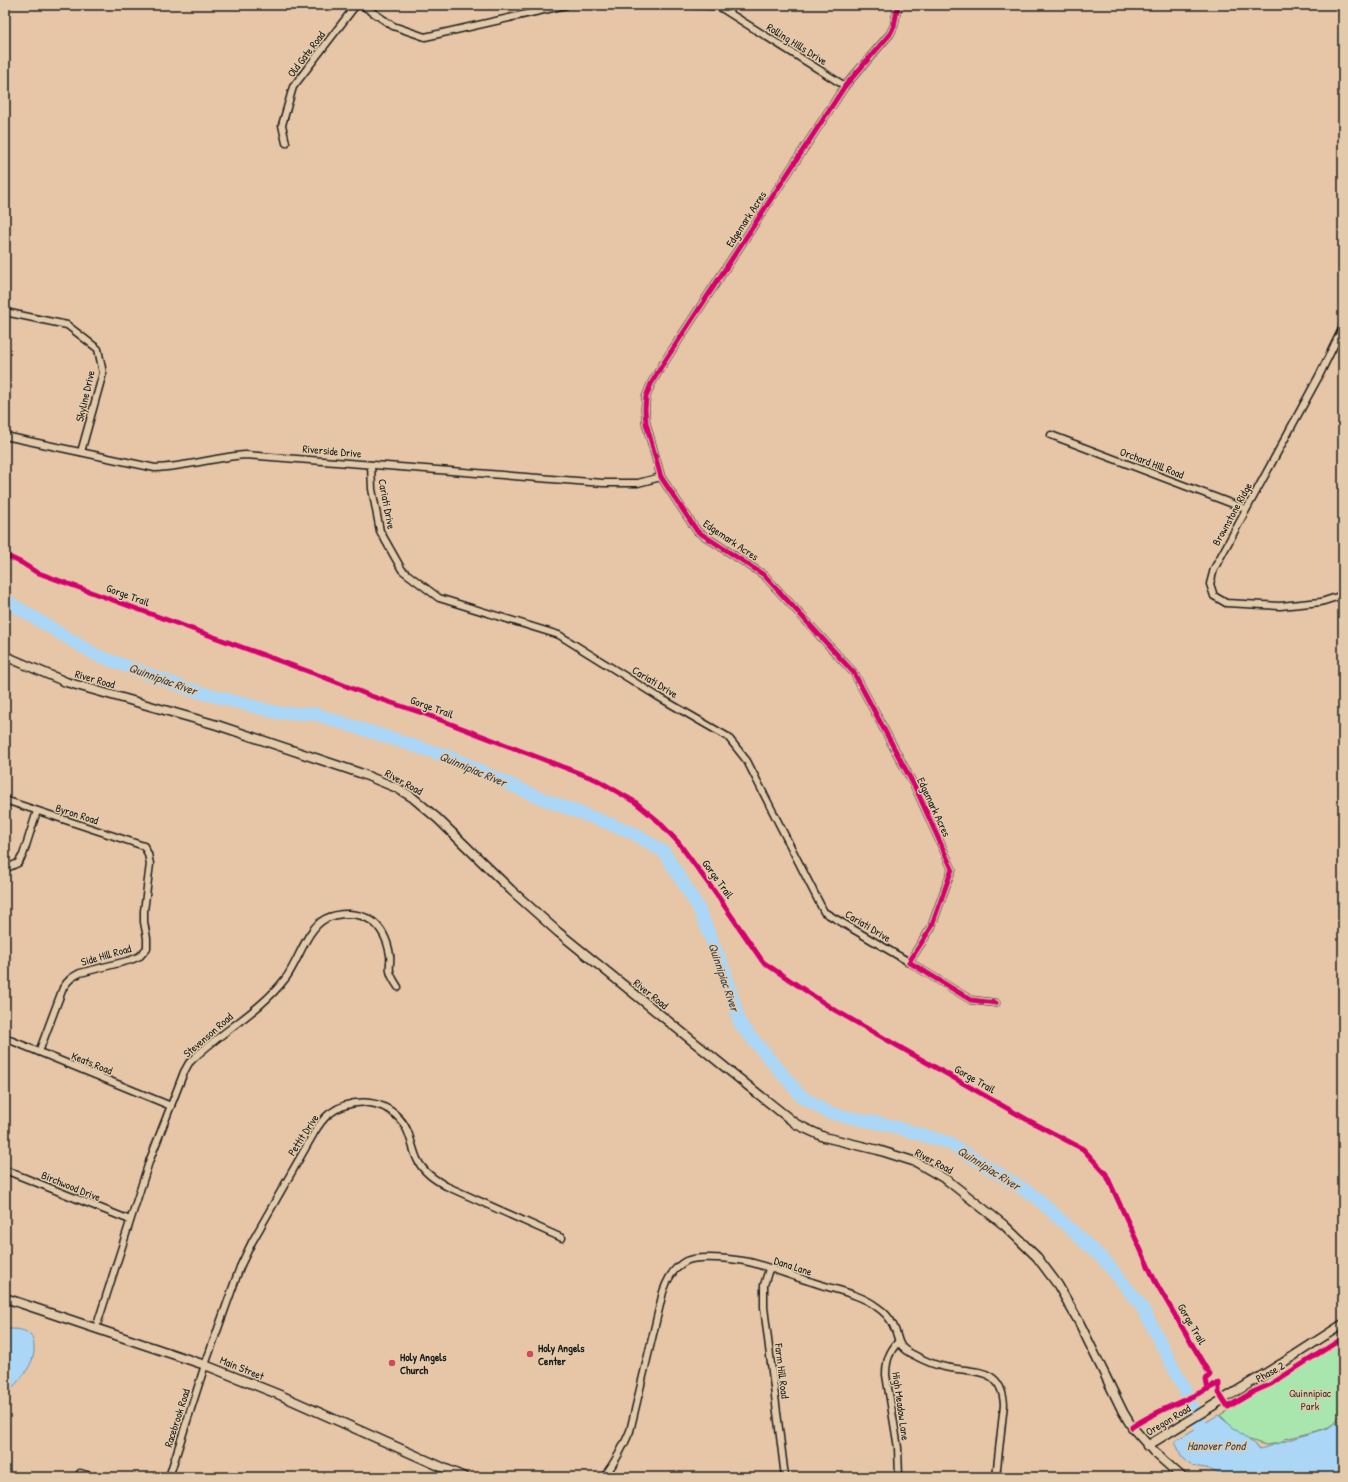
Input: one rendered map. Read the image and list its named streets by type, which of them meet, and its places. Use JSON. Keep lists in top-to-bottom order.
{
  "streets": {
    "main road": ["River Road", "Main Street", "Oregon Road"],
    "street": [
      "Rolling Hills Drive",
      "Old Gate Road",
      "Edgemark Acres",
      "Skyline Drive",
      "Riverside Drive",
      "Orchard Hill Road",
      "Cariati Drive",
      "Brownstone Ridge",
      "Byron Road",
      "Side Hill Road",
      "Stevenson Road",
      "Keats Road",
      "Pettit Drive",
      "Birchwood Drive",
      "Dana Lane",
      "Farm Hill Road",
      "High Meadow Lane",
      "Racebrook Road"
    ],
    "cycle path": ["Gorge Trail", "Phase 2"]
  },
  "crossings": [
    ["Rolling Hills Drive", "Edgemark Acres"],
    ["Edgemark Acres", "Riverside Drive"],
    ["Edgemark Acres", "Cariati Drive"],
    ["Skyline Drive", "Riverside Drive"],
    ["Riverside Drive", "Cariati Drive"],
    ["Orchard Hill Road", "Brownstone Ridge"],
    ["River Road", "Oregon Road"],
    ["Byron Road", "Side Hill Road"],
    ["Side Hill Road", "Keats Road"],
    ["Stevenson Road", "Keats Road"],
    ["Stevenson Road", "Birchwood Drive"],
    ["Stevenson Road", "Main Street"],
    ["Pettit Drive", "Main Street"],
    ["Pettit Drive", "Racebrook Road"],
    ["Dana Lane", "Farm Hill Road"],
    ["Dana Lane", "High Meadow Lane"],
    ["Main Street", "Racebrook Road"]
  ],
  "water": ["Quinnipiac River", "Hanover Pond"],
  "parks": ["Quinnipiac Park"],
  "places": ["Holy Angels Center", "Holy Angels Church"]
}
